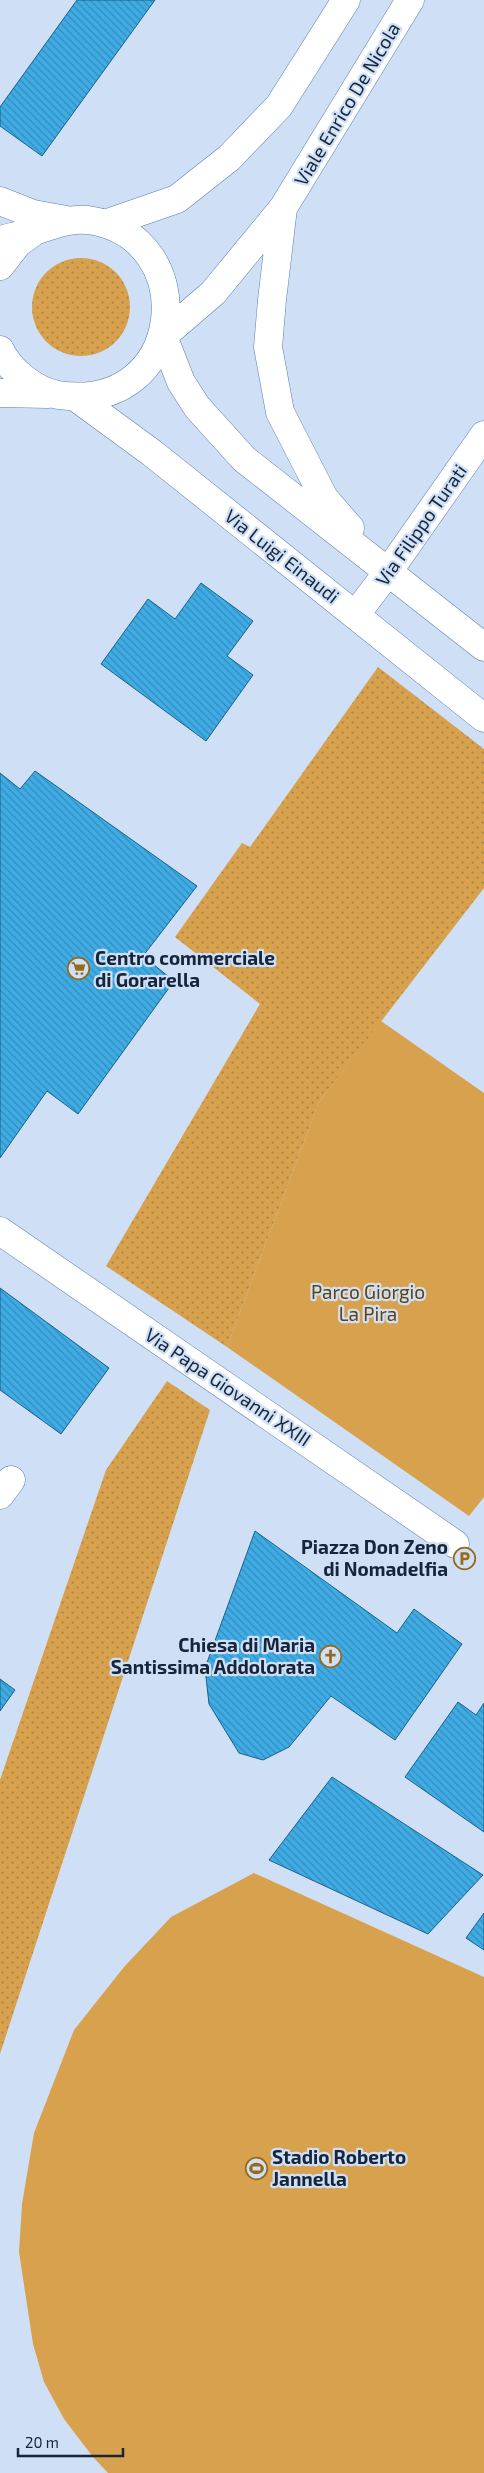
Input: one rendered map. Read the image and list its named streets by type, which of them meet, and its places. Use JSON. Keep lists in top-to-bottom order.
{
  "streets": {
    "street": [
      "Viale Enrico De Nicola",
      "Via Filippo Turati",
      "Via Luigi Einaudi",
      "Via Papa Giovanni XXIII"
    ]
  },
  "crossings": [
    ["Viale Enrico De Nicola", "Via Filippo Turati"],
    ["Viale Enrico De Nicola", "Via Luigi Einaudi"],
    ["Via Filippo Turati", "Via Luigi Einaudi"]
  ],
  "parks": ["Parco Giorgio La Pira"],
  "places": {
    "supermarket": ["Centro commerciale di Gorarella"],
    "parking": ["Piazza Don Zeno di Nomadelfia"],
    "church": ["Chiesa di Maria Santissima Addolorata"],
    "sports": ["Stadio Roberto Jannella"]
  },
  "scale_bar": "20 m"
}
